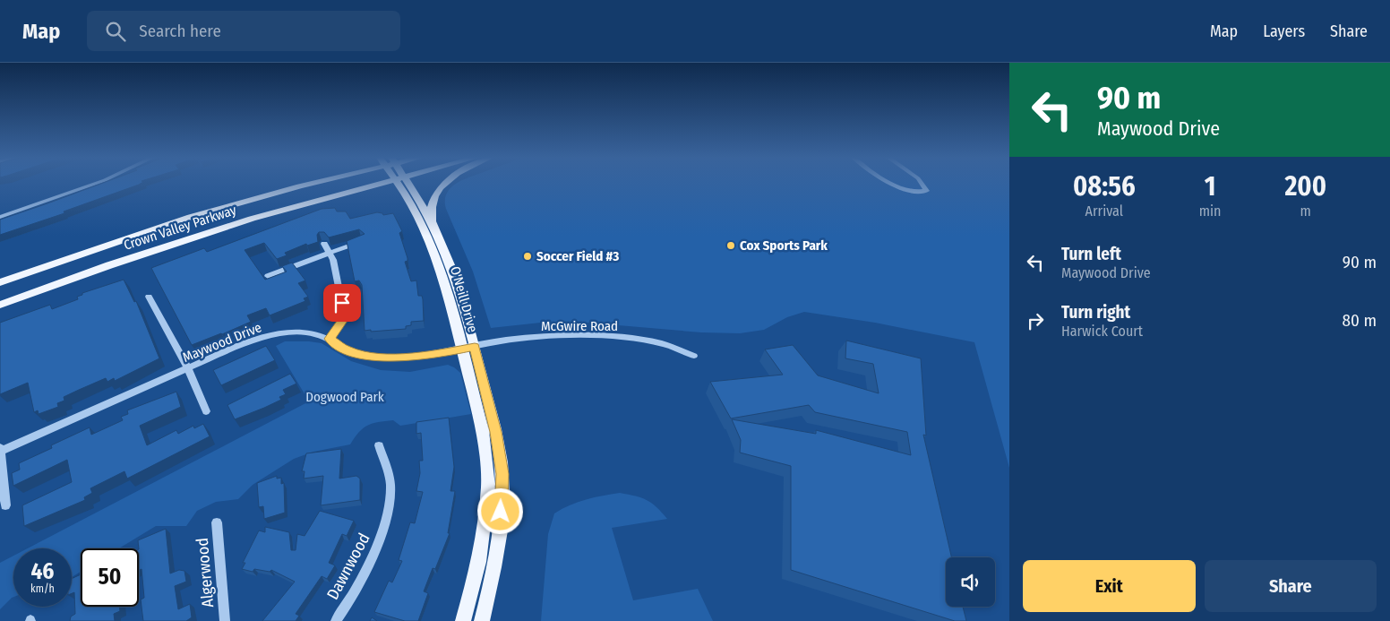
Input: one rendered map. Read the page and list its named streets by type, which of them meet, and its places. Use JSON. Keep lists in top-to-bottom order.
{
  "streets": {
    "main road": ["Crown Valley Parkway", "O'Neill Drive"],
    "street": [
      "McGwire Road",
      "Maywood Drive",
      "Dawnwood",
      "Algerwood"
    ]
  },
  "crossings": [
    ["O'Neill Drive", "McGwire Road"],
    ["O'Neill Drive", "Maywood Drive"],
    ["McGwire Road", "Maywood Drive"]
  ],
  "parks": ["Dogwood Park"],
  "places": ["Cox Sports Park", "Soccer Field #3"],
  "page": {
    "header": "Map",
    "search": "Search here",
    "nav": ["Map", "Layers", "Share"],
    "turn": ["90 m", "Maywood Drive"],
    "eta": [
      "08:56",
      "Arrival",
      "1",
      "min",
      "200",
      "m"
    ],
    "list": [
      {
        "name": "Turn left",
        "note": "Maywood Drive",
        "value": "90 m"
      },
      {
        "name": "Turn right",
        "note": "Harwick Court",
        "value": "80 m"
      }
    ],
    "speed": "46 km/h",
    "limit": "50",
    "buttons": ["Exit", "Share"]
  }
}
